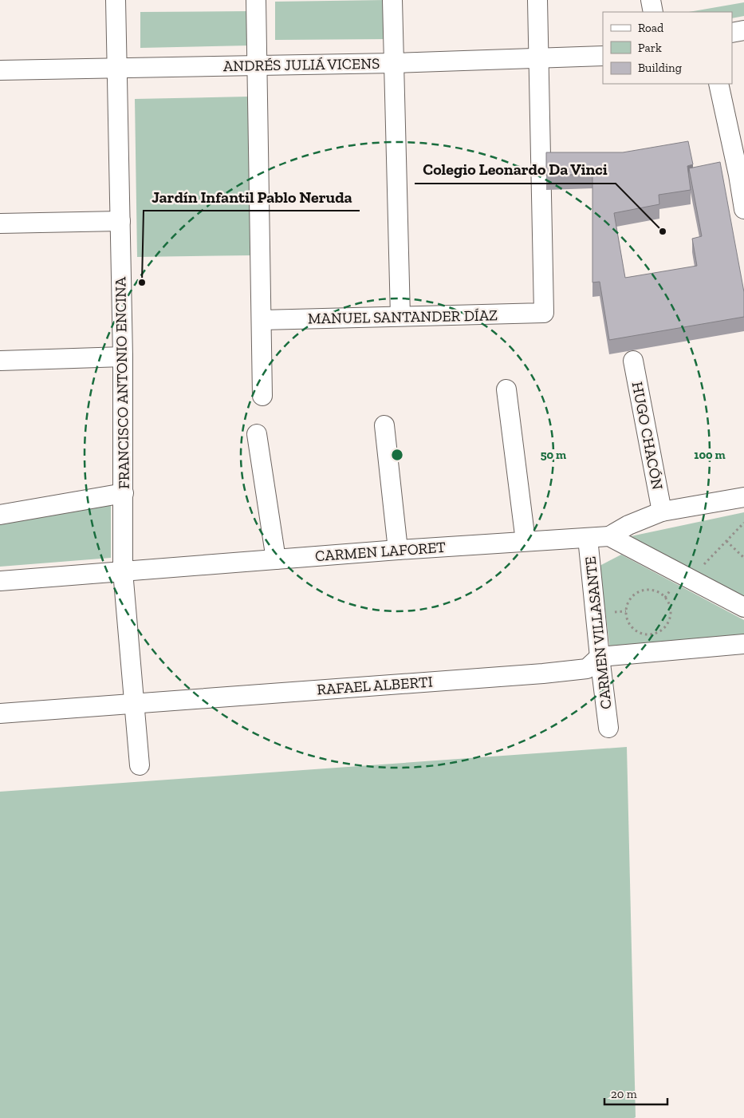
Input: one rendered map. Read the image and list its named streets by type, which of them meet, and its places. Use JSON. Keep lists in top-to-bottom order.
{
  "streets": {
    "street": [
      "ANDRÉS JULIÁ VICENS",
      "MANUEL SANTANDER DÍAZ",
      "FRANCISCO ANTONIO ENCINA",
      "HUGO CHACÓN",
      "CARMEN LAFORET",
      "CARMEN VILLASANTE",
      "RAFAEL ALBERTI"
    ]
  },
  "crossings": [
    ["ANDRÉS JULIÁ VICENS", "MANUEL SANTANDER DÍAZ"],
    ["ANDRÉS JULIÁ VICENS", "FRANCISCO ANTONIO ENCINA"],
    ["FRANCISCO ANTONIO ENCINA", "CARMEN LAFORET"],
    ["FRANCISCO ANTONIO ENCINA", "RAFAEL ALBERTI"],
    ["CARMEN LAFORET", "CARMEN VILLASANTE"],
    ["CARMEN VILLASANTE", "RAFAEL ALBERTI"]
  ],
  "places": ["Colegio Leonardo Da Vinci", "Jardín Infantil Pablo Neruda"],
  "legend": ["Road", "Park", "Building"],
  "scale_bar": "20 m",
  "rings": ["50 m", "100 m"]
}
